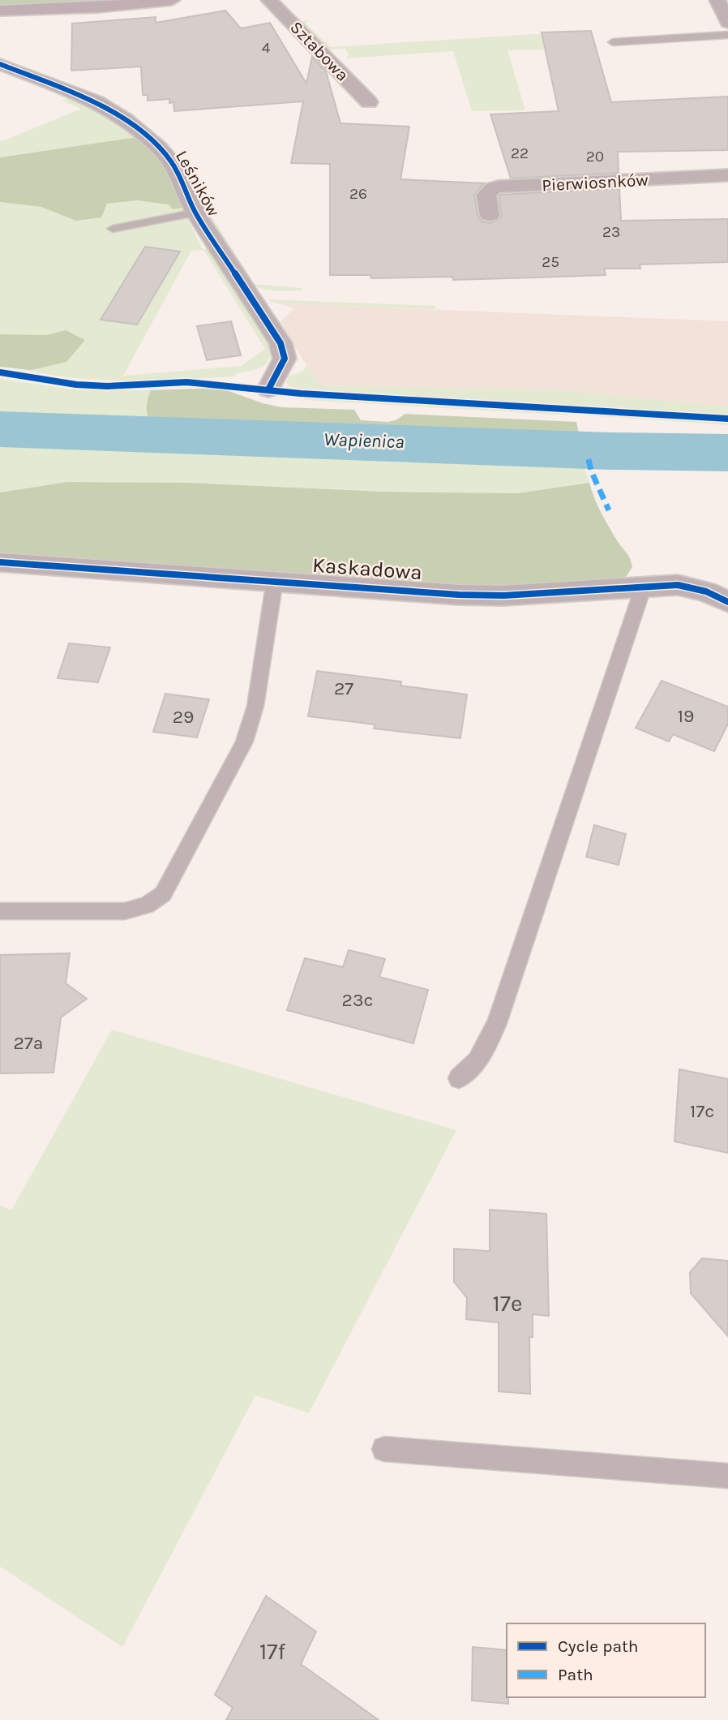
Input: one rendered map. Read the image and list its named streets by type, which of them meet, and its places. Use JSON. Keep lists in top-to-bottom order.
{
  "streets": {
    "street": [
      "Sztabowa",
      "Pierwiosnków",
      "Leśników",
      "Kaskadowa"
    ]
  },
  "water": ["Wapienica"],
  "house_numbers": [
    "4",
    "22",
    "20",
    "26",
    "23",
    "25",
    "27",
    "19",
    "29",
    "23c",
    "27a",
    "17c",
    "17e",
    "17f"
  ],
  "legend": ["Cycle path", "Path"]
}
